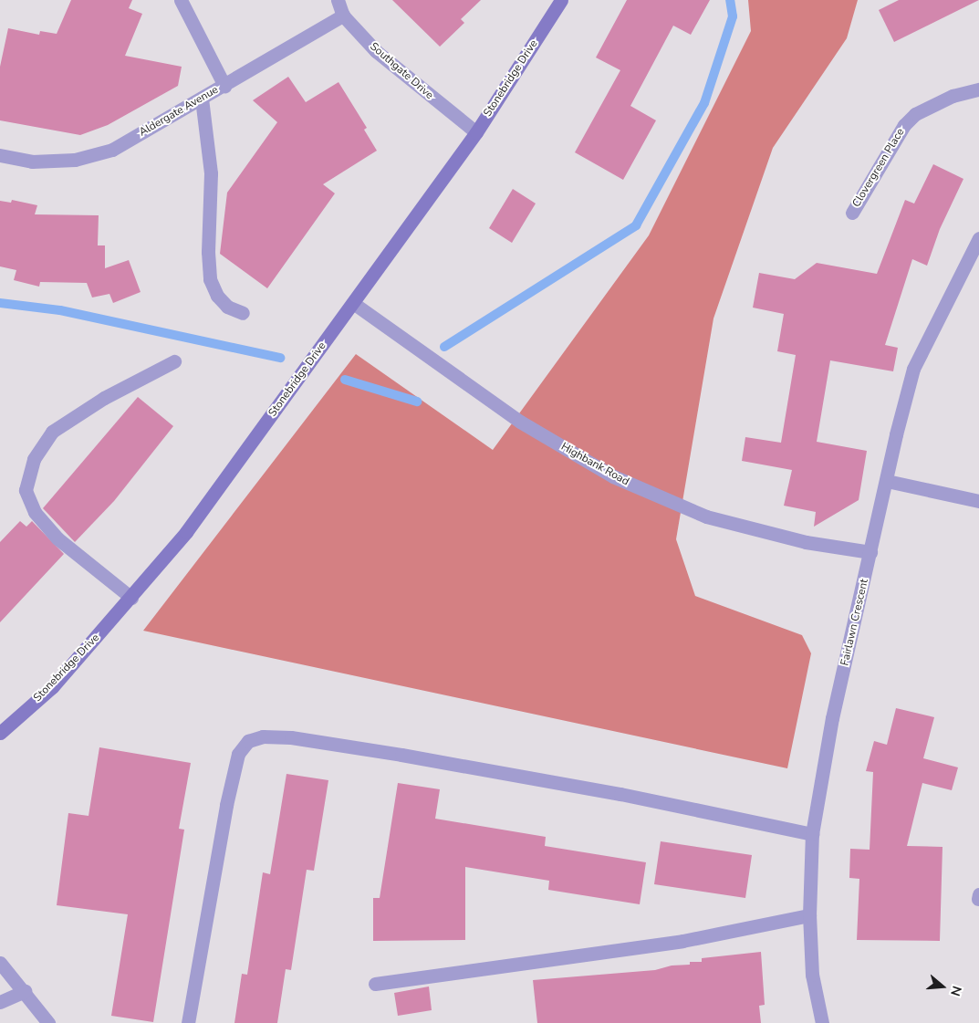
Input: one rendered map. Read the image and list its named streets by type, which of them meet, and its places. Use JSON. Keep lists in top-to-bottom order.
{
  "streets": {
    "street": [
      "Southgate Drive",
      "Stonebridge Drive",
      "Aldergate Avenue",
      "Clovergreen Place",
      "Highbank Road",
      "Fairlawn Crescent"
    ]
  },
  "crossings": [
    ["Southgate Drive", "Stonebridge Drive"],
    ["Southgate Drive", "Aldergate Avenue"],
    ["Stonebridge Drive", "Highbank Road"],
    ["Highbank Road", "Fairlawn Crescent"]
  ],
  "north": "right"
}
